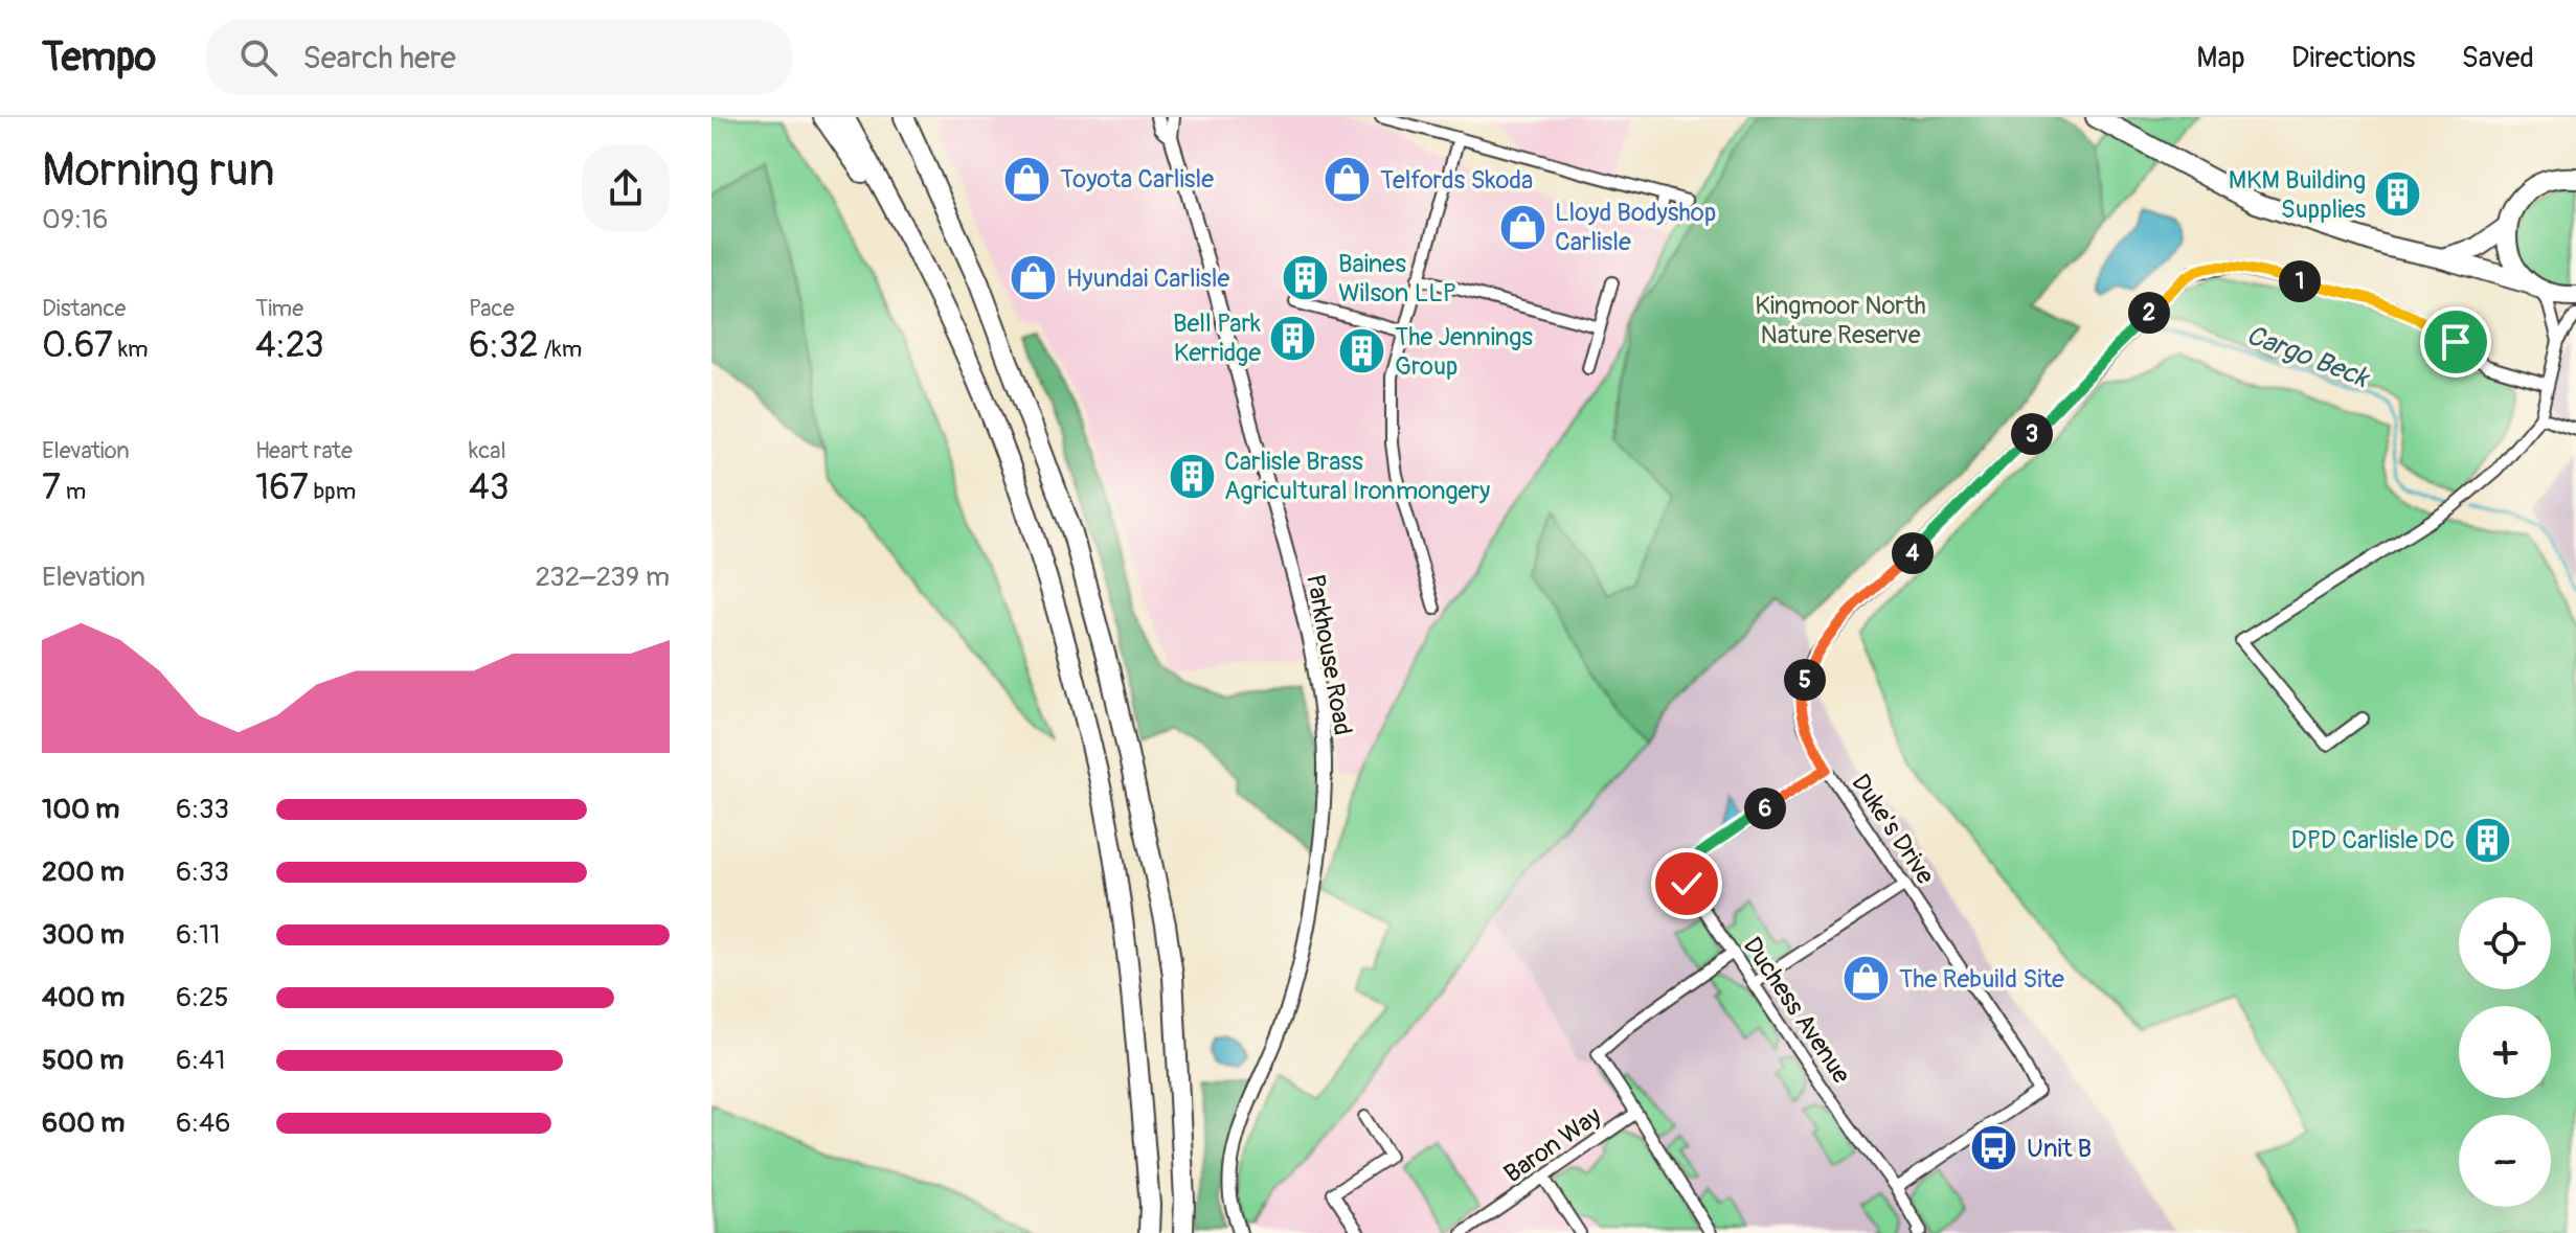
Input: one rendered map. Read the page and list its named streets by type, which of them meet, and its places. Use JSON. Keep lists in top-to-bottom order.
{
  "streets": {
    "street": [
      "Parkhouse Road",
      "Duke's Drive",
      "Duchess Avenue",
      "Baron Way"
    ]
  },
  "crossings": [
    ["Duke's Drive", "Duchess Avenue"],
    ["Duchess Avenue", "Baron Way"]
  ],
  "water": ["Cargo Beck"],
  "parks": ["Kingmoor North Nature Reserve"],
  "places": {
    "shop": [
      "Toyota Carlisle",
      "Telfords Skoda",
      "Lloyd Bodyshop Carlisle",
      "Hyundai Carlisle",
      "The Rebuild Site"
    ],
    "building": [
      "MKM Building Supplies",
      "Baines Wilson LLP",
      "Bell Park Kerridge",
      "The Jennings Group",
      "Carlisle Brass Agricultural Ironmongery",
      "DPD Carlisle DC"
    ],
    "bus stop": ["Unit B"]
  },
  "page": {
    "header": "Tempo",
    "search": "Search here",
    "nav": ["Map", "Directions", "Saved"],
    "heading": ["Morning run", "09:16"],
    "stats": [
      ["Distance", "0.67 km"],
      ["Time", "4:23"],
      ["Pace", "6:32 /km"],
      ["Elevation", "7 m"],
      ["Heart rate", "167 bpm"],
      ["kcal", "43"]
    ],
    "pins": [
      "1",
      "2",
      "3",
      "4",
      "5",
      "6"
    ],
    "chart": ["Elevation", "232–239 m"],
    "list": [
      {
        "name": "100 m",
        "note": "6:33"
      },
      {
        "name": "200 m",
        "note": "6:33"
      },
      {
        "name": "300 m",
        "note": "6:11"
      },
      {
        "name": "400 m",
        "note": "6:25"
      },
      {
        "name": "500 m",
        "note": "6:41"
      },
      {
        "name": "600 m",
        "note": "6:46"
      }
    ],
    "map_buttons": ["+", "−"]
  }
}
